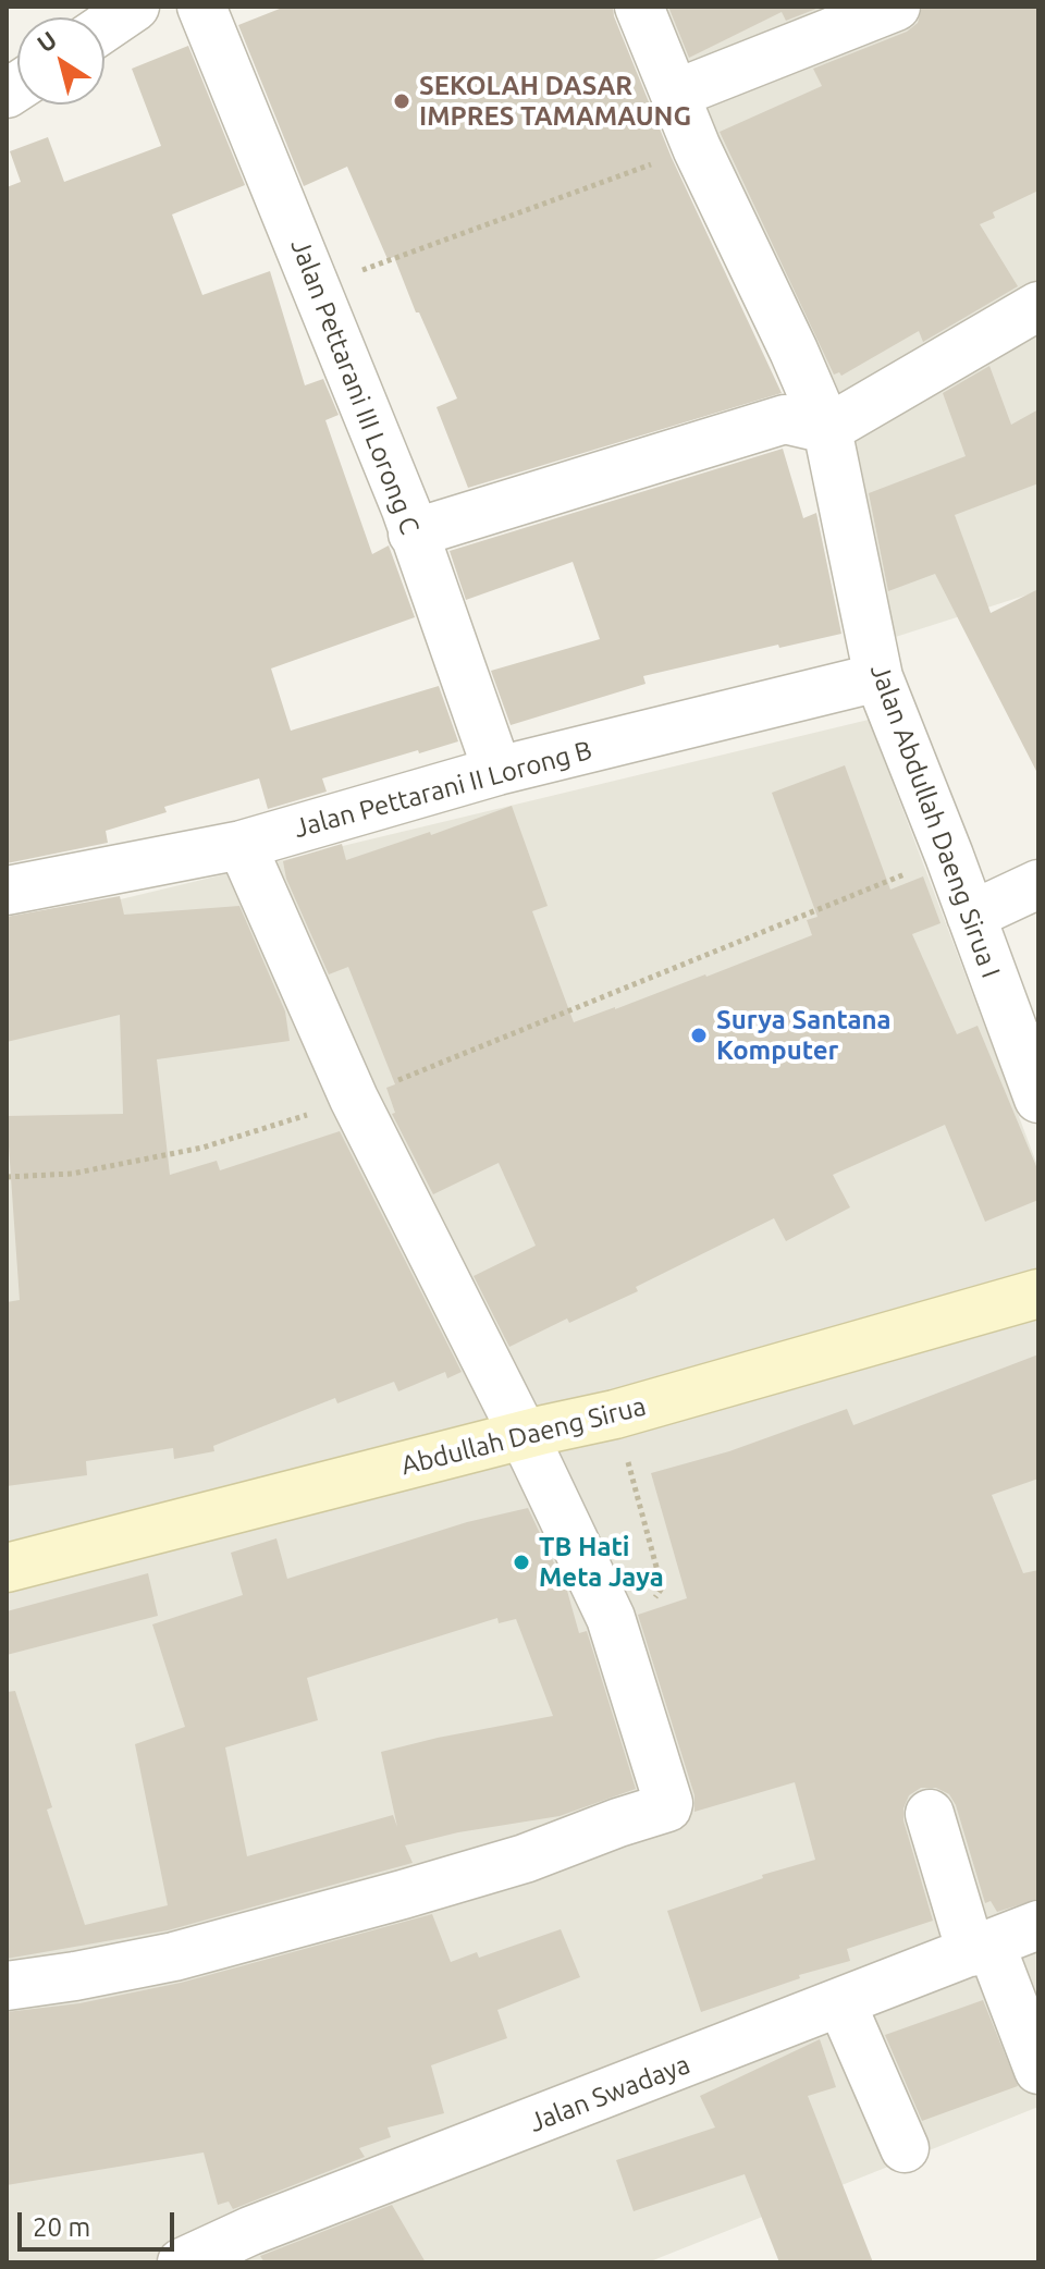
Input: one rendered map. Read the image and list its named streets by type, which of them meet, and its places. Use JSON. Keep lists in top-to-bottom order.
{
  "streets": {
    "main road": ["Abdullah Daeng Sirua"],
    "street": [
      "Jalan Pettarani III Lorong C",
      "Jalan Pettarani II Lorong B",
      "Jalan Abdullah Daeng Sirua I",
      "Jalan Swadaya"
    ]
  },
  "crossings": [
    ["Jalan Pettarani III Lorong C", "Jalan Pettarani II Lorong B"],
    ["Jalan Pettarani II Lorong B", "Jalan Abdullah Daeng Sirua I"]
  ],
  "places": ["SEKOLAH DASAR IMPRES TAMAMAUNG", "Surya Santana Komputer", "TB Hati Meta Jaya"],
  "scale_bar": "20 m",
  "north": "top left"
}
